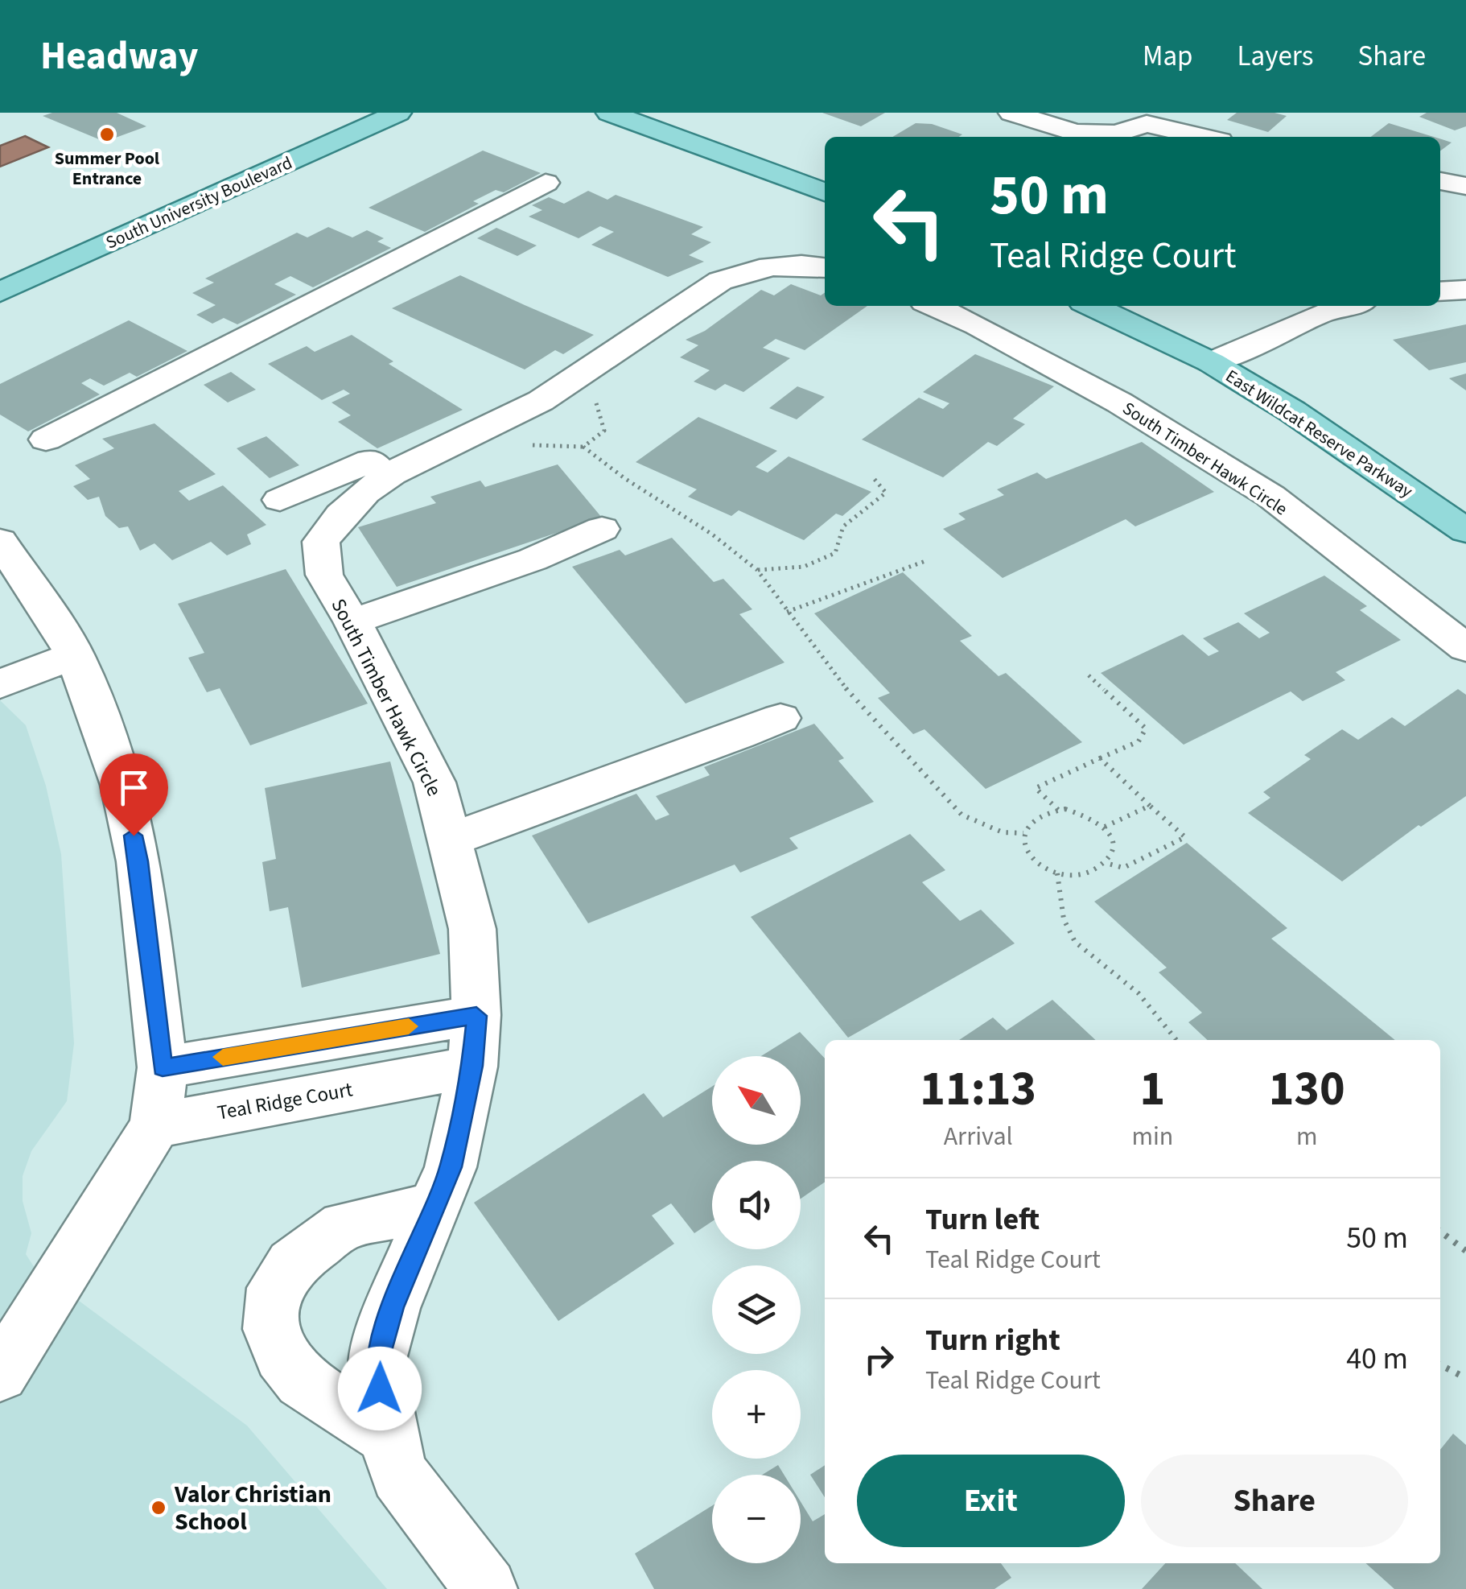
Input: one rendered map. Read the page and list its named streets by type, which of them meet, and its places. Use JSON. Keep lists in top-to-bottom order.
{
  "streets": {
    "main road": ["South University Boulevard", "East Wildcat Reserve Parkway"],
    "street": ["South Timber Hawk Circle", "Teal Ridge Court"]
  },
  "crossings": [
    ["South Timber Hawk Circle", "Teal Ridge Court"]
  ],
  "places": ["Summer Pool Entrance", "Valor Christian School"],
  "north": "top left",
  "page": {
    "header": "Headway",
    "nav": ["Map", "Layers", "Share"],
    "turn": ["50 m", "Teal Ridge Court"],
    "eta": [
      "11:13",
      "Arrival",
      "1",
      "min",
      "130",
      "m"
    ],
    "map_buttons": ["+", "−"],
    "list": [
      {
        "name": "Turn left",
        "note": "Teal Ridge Court",
        "value": "50 m"
      },
      {
        "name": "Turn right",
        "note": "Teal Ridge Court",
        "value": "40 m"
      }
    ],
    "buttons": ["Exit", "Share"]
  }
}
